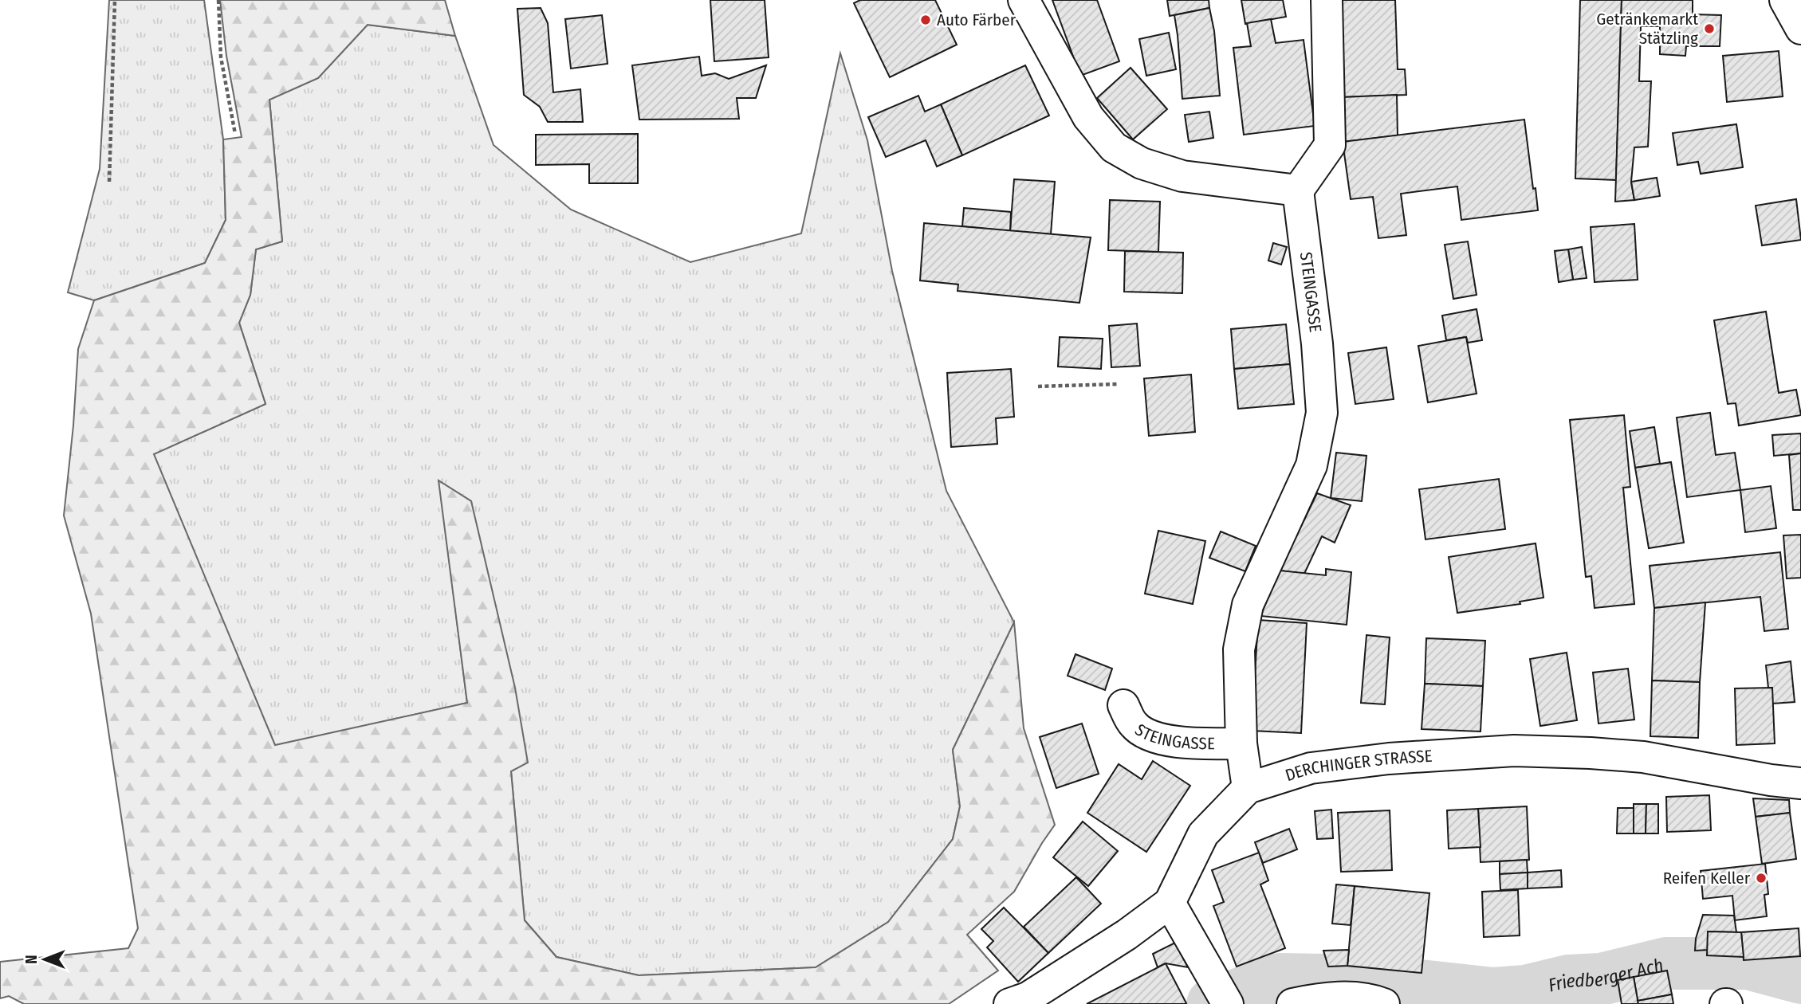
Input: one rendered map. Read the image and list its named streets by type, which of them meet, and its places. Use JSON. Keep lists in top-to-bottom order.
{
  "streets": {
    "street": ["STEINGASSE", "DERCHINGER STRASSE"]
  },
  "crossings": [
    ["STEINGASSE", "DERCHINGER STRASSE"]
  ],
  "water": ["Friedberger Ach"],
  "places": ["Auto Färber", "Getränkemarkt Stätzling", "Reifen Keller"],
  "north": "left"
}
